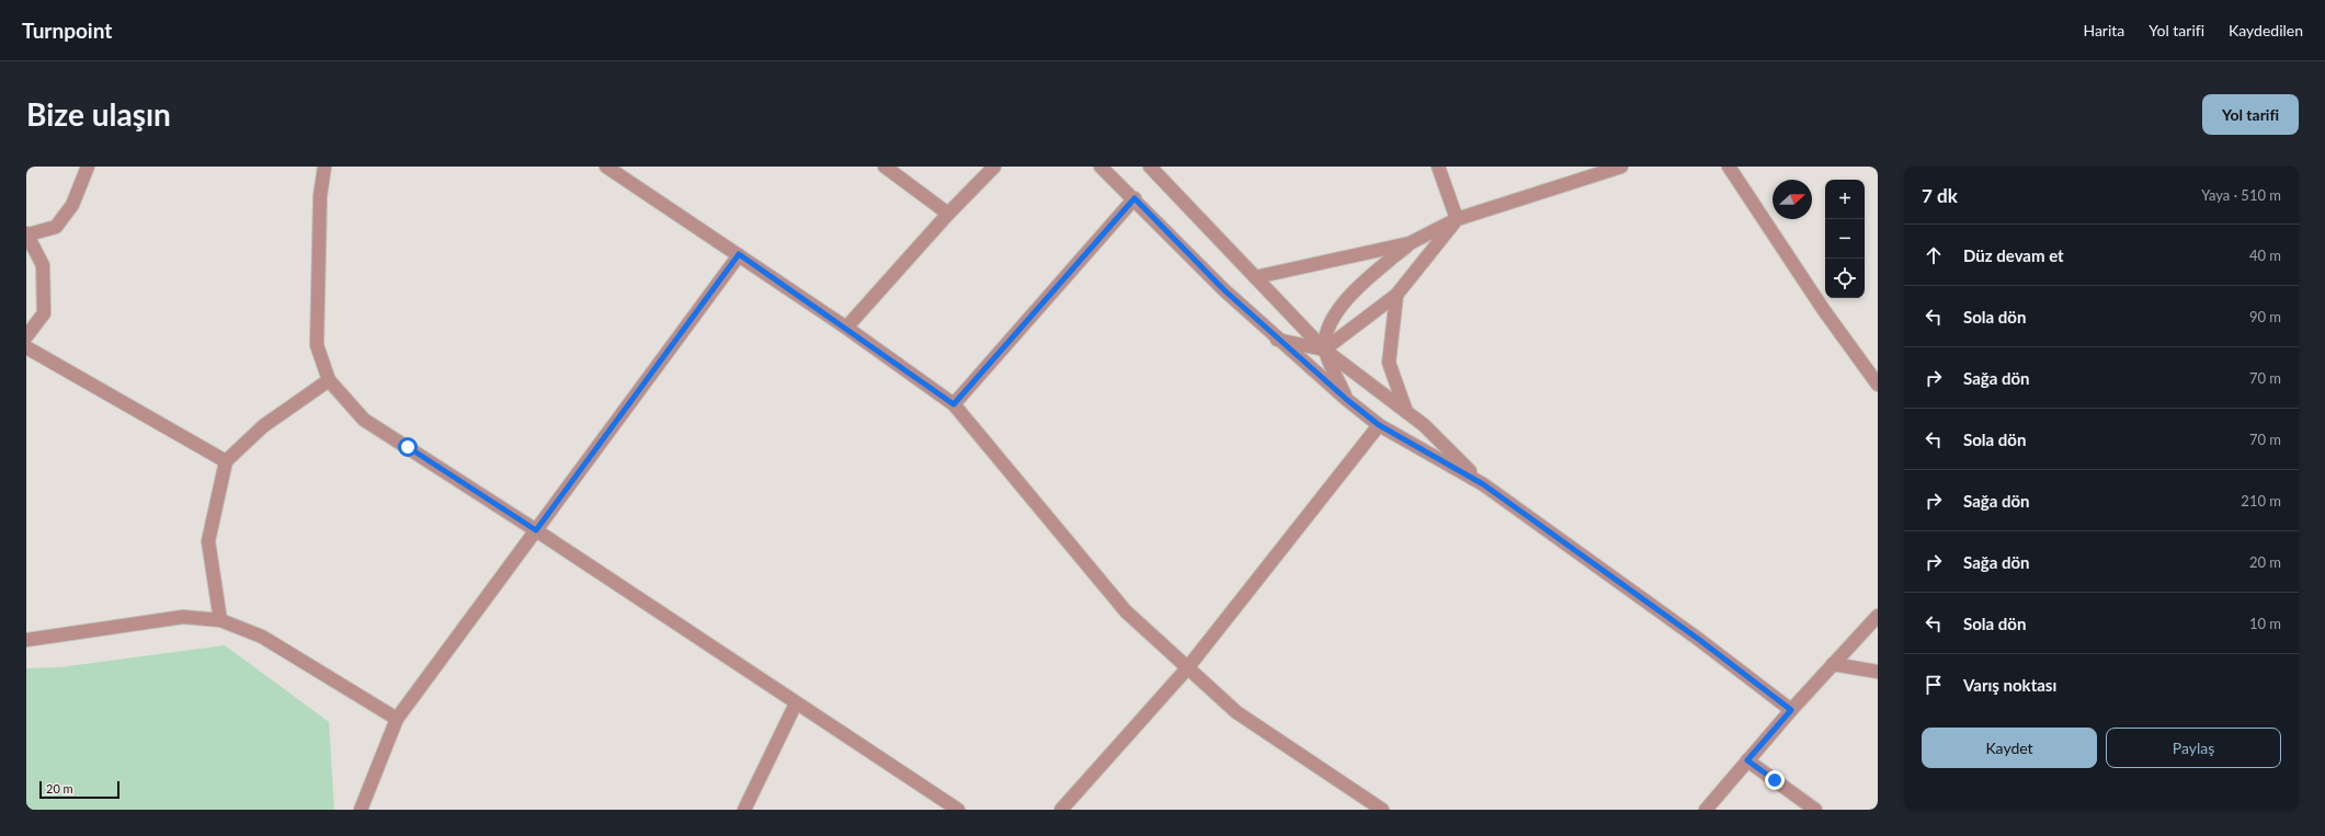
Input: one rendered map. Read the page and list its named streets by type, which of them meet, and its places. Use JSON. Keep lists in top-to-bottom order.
{
  "scale_bar": "20 m",
  "north": "right",
  "page": {
    "header": "Turnpoint",
    "nav": ["Harita", "Yol tarifi", "Kaydedilen"],
    "buttons": [
      "Yol tarifi",
      ["Kaydet", "Paylaş"]
    ],
    "title": "Bize ulaşın",
    "heading": ["7 dk", "Yaya · 510 m"],
    "map_buttons": ["+", "−"],
    "list": [
      ["Düz devam et", "40 m"],
      ["Sola dön", "90 m"],
      ["Sağa dön", "70 m"],
      ["Sola dön", "70 m"],
      ["Sağa dön", "210 m"],
      ["Sağa dön", "20 m"],
      ["Sola dön", "10 m"],
      "Varış noktası"
    ],
    "scale": "20 m"
  }
}
